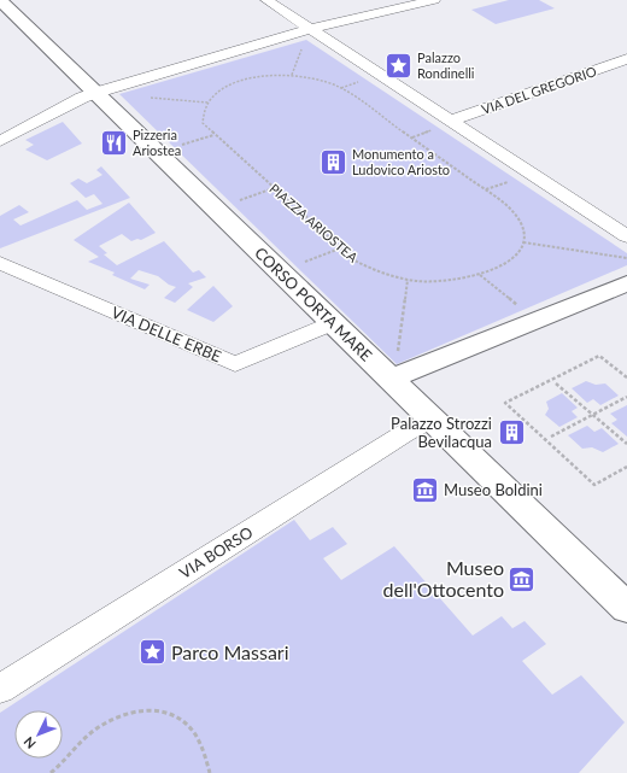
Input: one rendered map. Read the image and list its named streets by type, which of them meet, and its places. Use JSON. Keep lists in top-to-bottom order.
{
  "streets": {
    "street": [
      "VIA DEL GREGORIO",
      "CORSO PORTA MARE",
      "VIA DELLE ERBE",
      "VIA BORSO"
    ],
    "path": ["PIAZZA ARIOSTEA"]
  },
  "crossings": [
    ["CORSO PORTA MARE", "VIA DELLE ERBE"],
    ["CORSO PORTA MARE", "VIA BORSO"]
  ],
  "places": {
    "place": ["Palazzo Rondinelli", "Parco Massari"],
    "restaurant": ["Pizzeria Ariostea"],
    "building": ["Monumento a Ludovico Ariosto", "Palazzo Strozzi Bevilacqua"],
    "museum": ["Museo Boldini", "Museo dell'Ottocento"]
  },
  "north": "bottom left"
}
